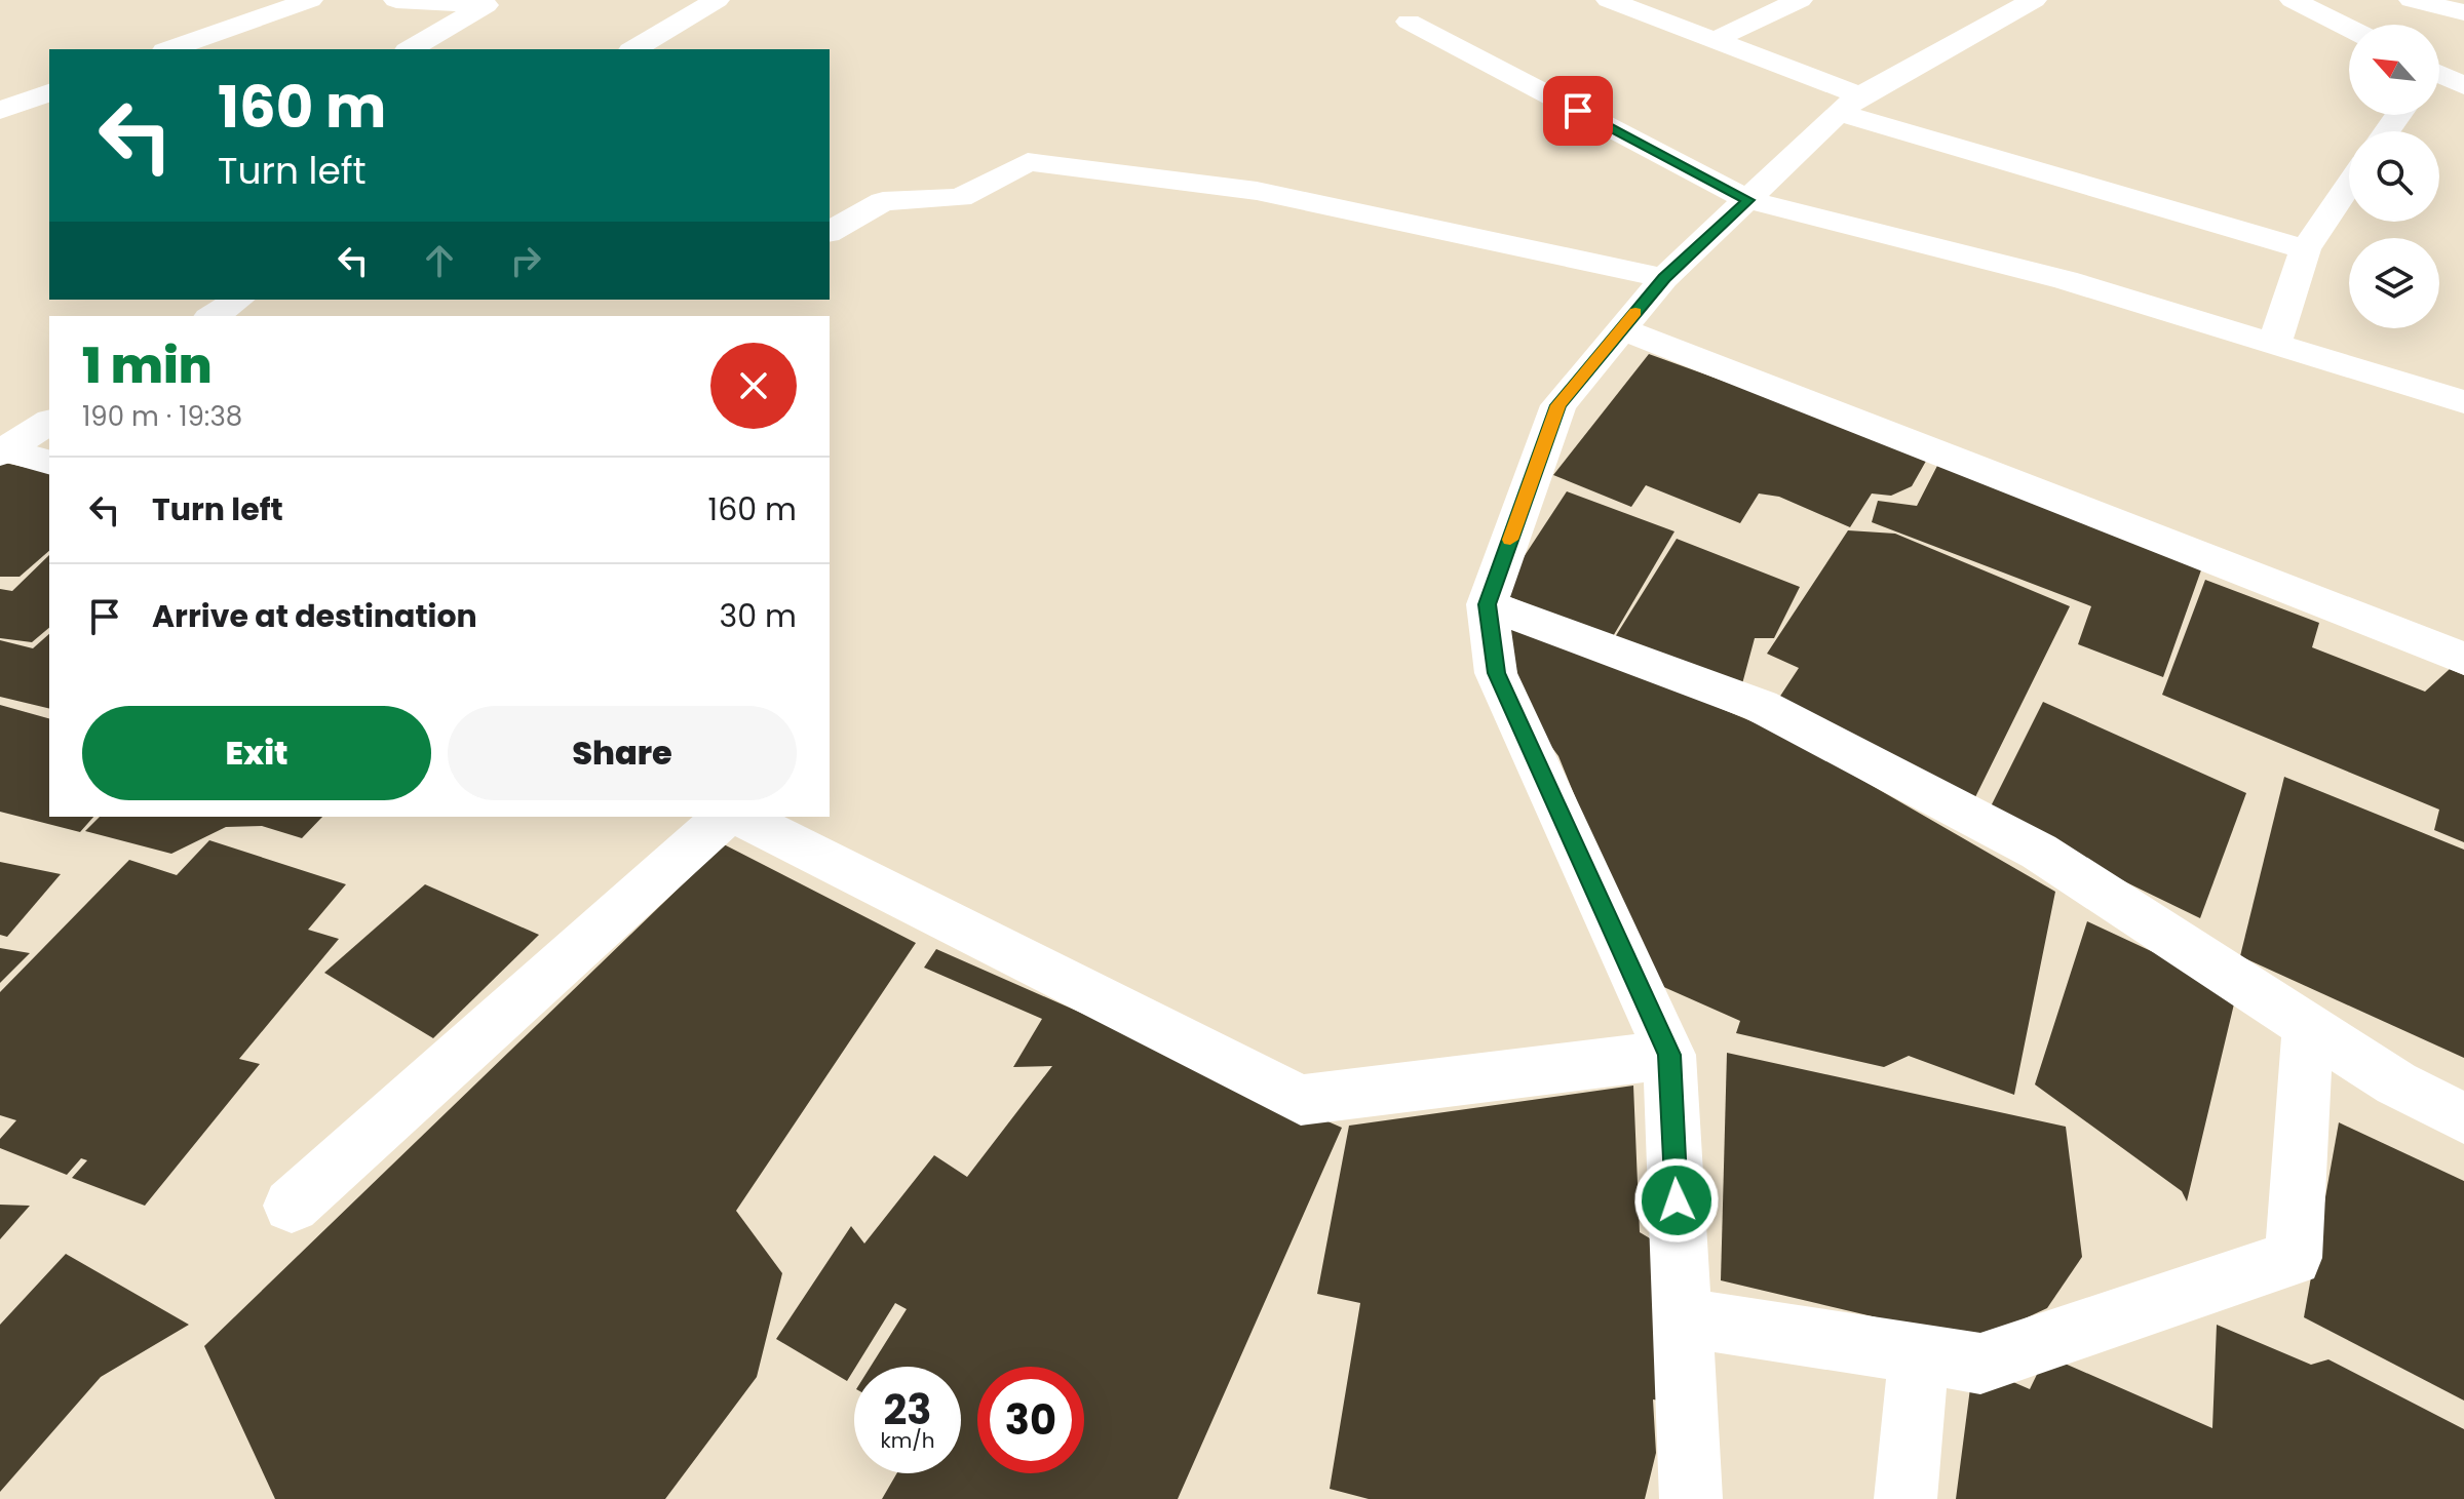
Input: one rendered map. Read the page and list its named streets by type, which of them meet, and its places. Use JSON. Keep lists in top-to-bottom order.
{
  "north": "top left",
  "page": {
    "turn": ["160 m", "Turn left"],
    "heading": ["1 min", "190 m · 19:38"],
    "list": [
      {
        "name": "Turn left",
        "value": "160 m"
      },
      {
        "name": "Arrive at destination",
        "value": "30 m"
      }
    ],
    "buttons": ["Exit", "Share"],
    "speed": "23 km/h",
    "limit": "30"
  }
}
